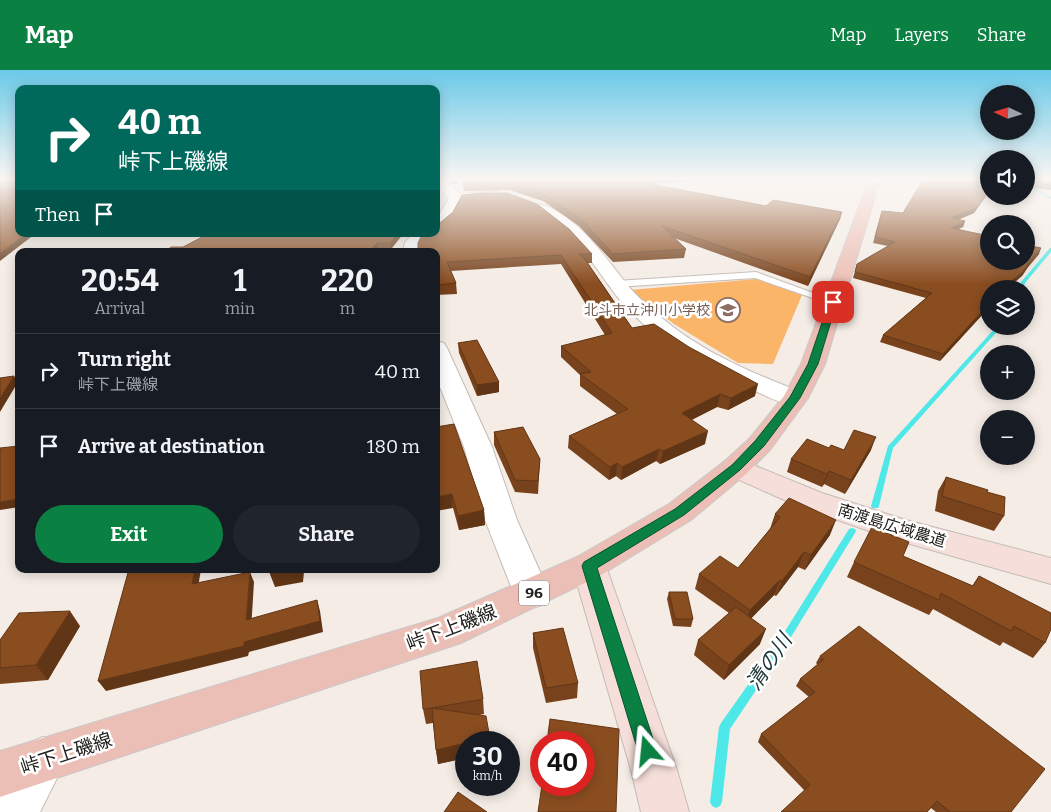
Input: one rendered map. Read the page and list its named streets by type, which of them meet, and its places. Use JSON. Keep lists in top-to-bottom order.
{
  "streets": {
    "main road": ["96", "峠下上磯線"],
    "street": ["南渡島広域農道"]
  },
  "crossings": [
    ["南渡島広域農道", "峠下上磯線"]
  ],
  "water": ["清の川"],
  "places": {
    "school or university": ["北斗市立沖川小学校"]
  },
  "north": "left",
  "page": {
    "header": "Map",
    "nav": ["Map", "Layers", "Share"],
    "map_buttons": ["+", "−"],
    "turn": ["40 m", "峠下上磯線"],
    "then": "Then",
    "eta": [
      "20:54",
      "Arrival",
      "1",
      "min",
      "220",
      "m"
    ],
    "list": [
      {
        "name": "Turn right",
        "note": "峠下上磯線",
        "value": "40 m"
      },
      {
        "name": "Arrive at destination",
        "value": "180 m"
      }
    ],
    "buttons": ["Exit", "Share"],
    "speed": "30 km/h",
    "limit": "40"
  }
}
